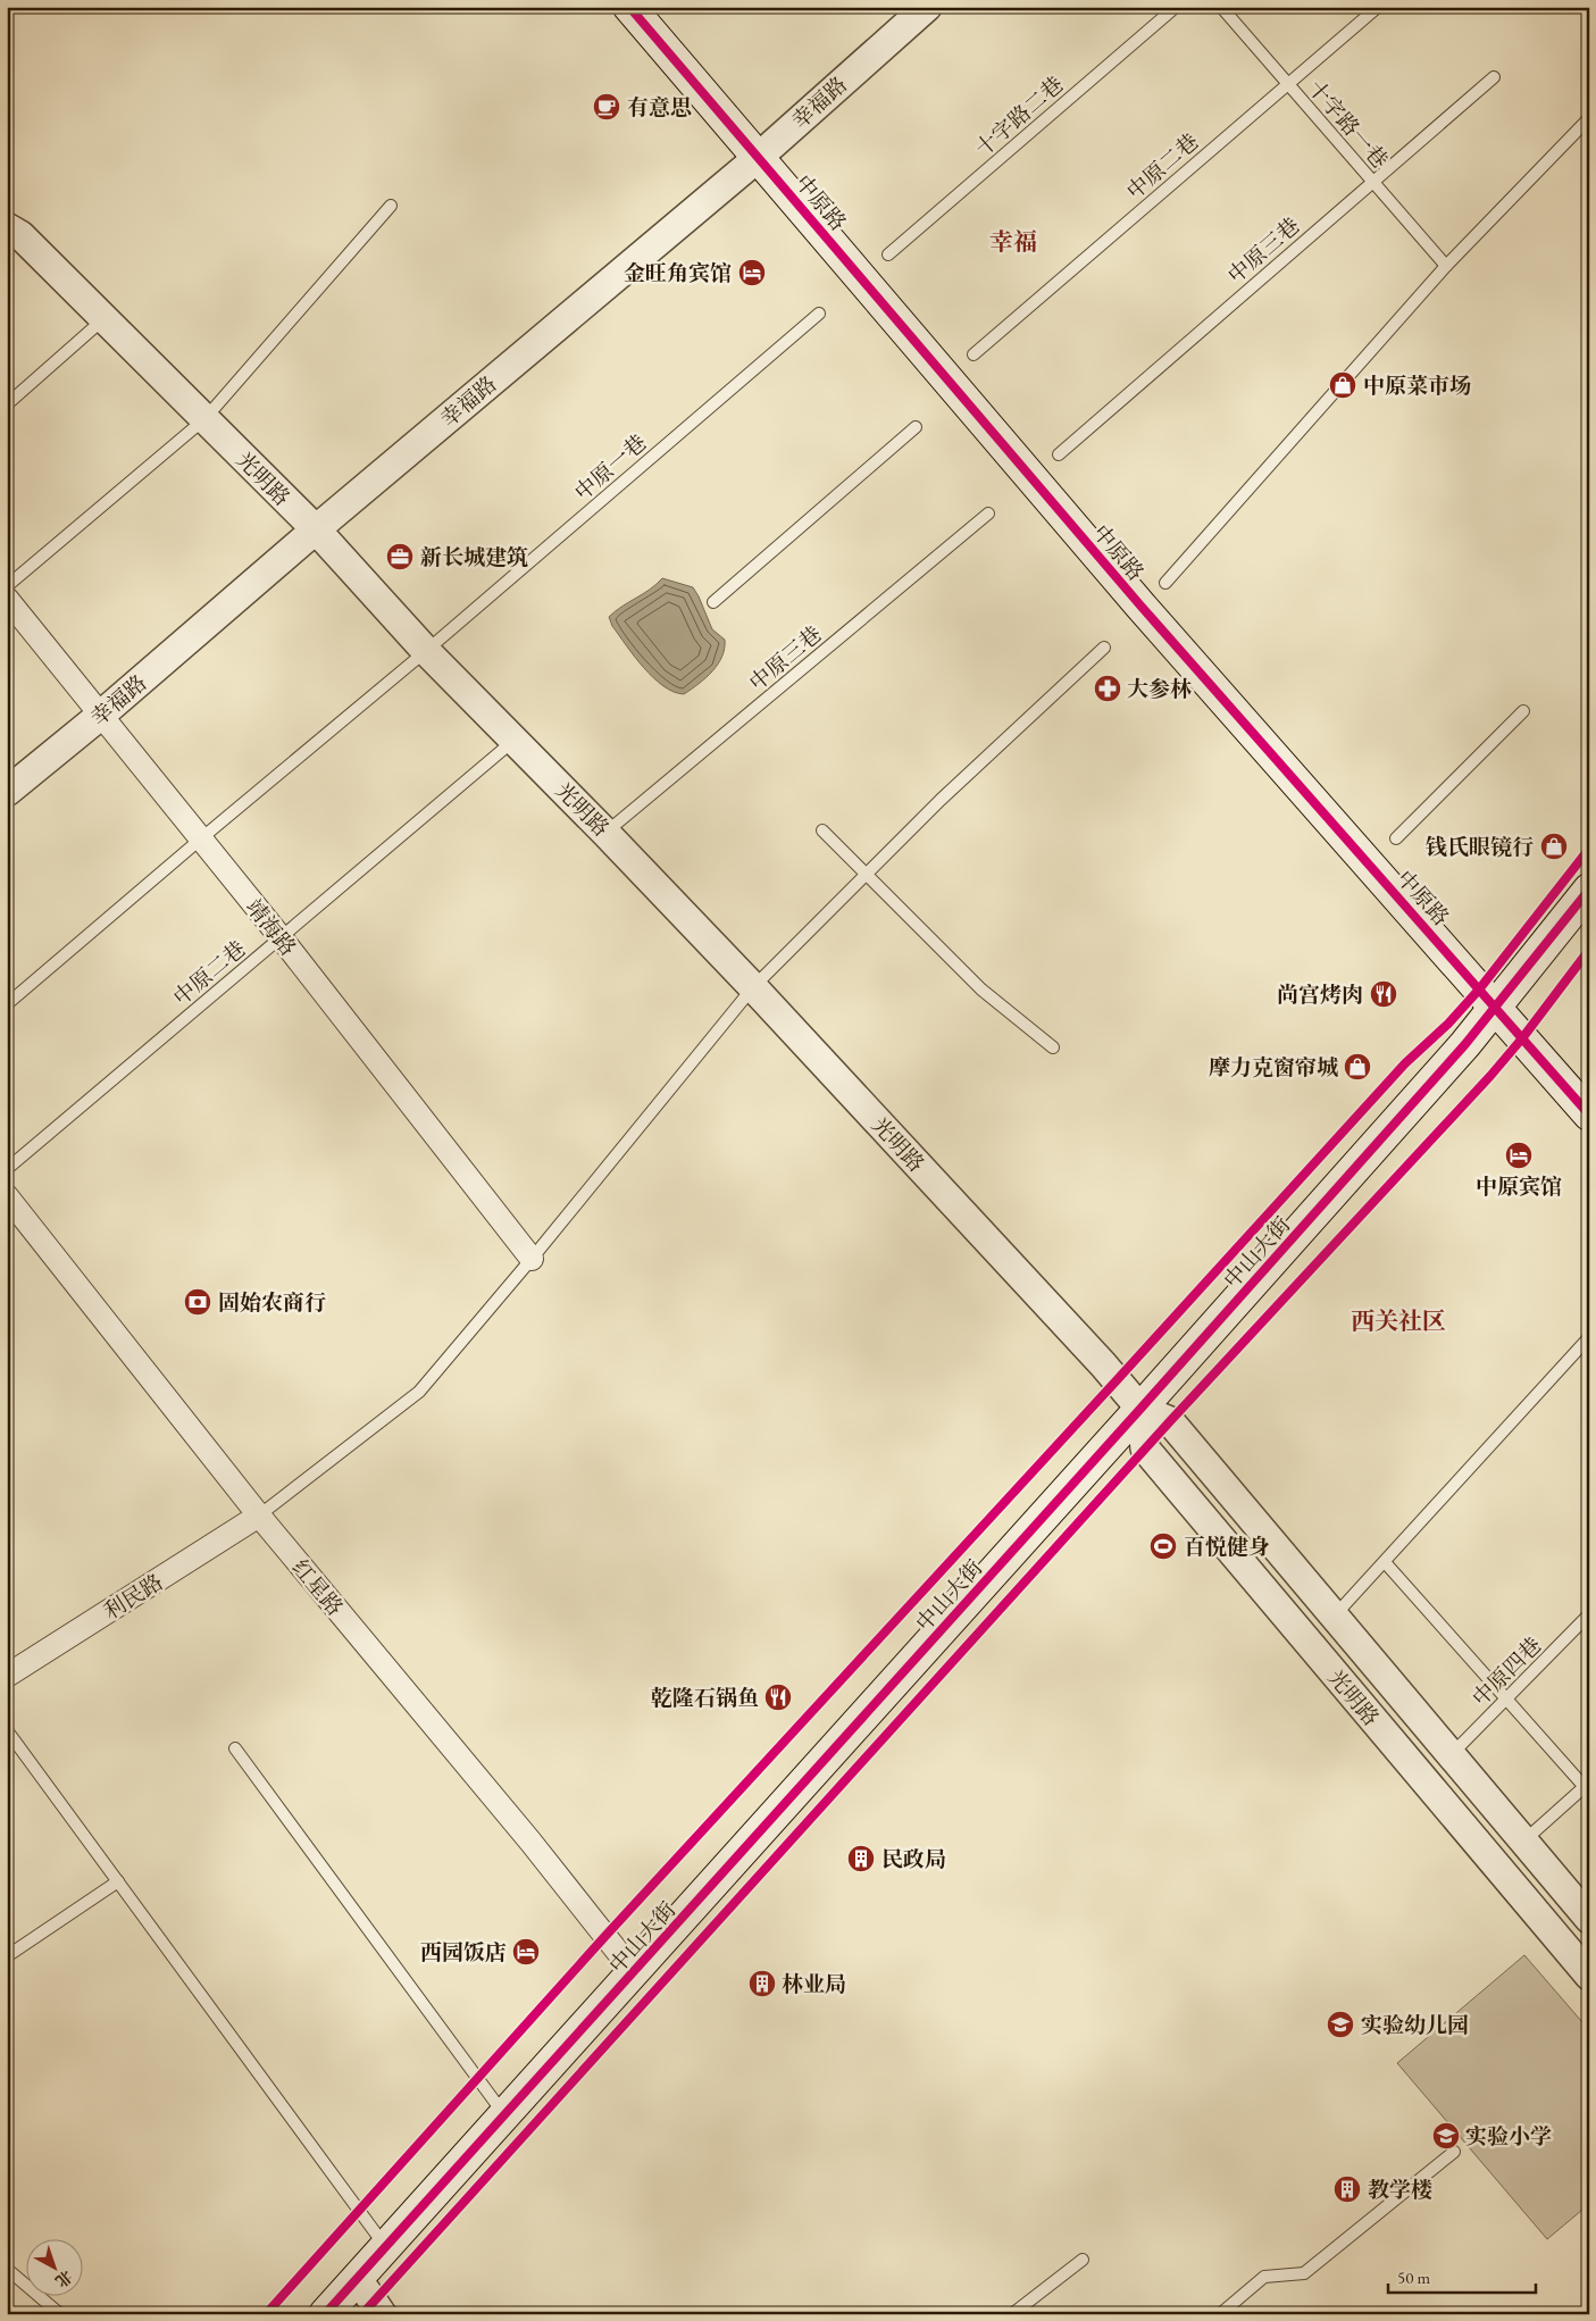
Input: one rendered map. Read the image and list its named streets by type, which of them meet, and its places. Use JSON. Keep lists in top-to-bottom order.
{
  "streets": {
    "main road": ["中原路", "中山大街"],
    "street": [
      "幸福路",
      "光明路",
      "靖海路",
      "红星路",
      "利民路"
    ],
    "lane": [
      "十字路二巷",
      "十字路一巷",
      "中原二巷",
      "中原三巷",
      "中原一巷",
      "中原四巷"
    ]
  },
  "crossings": [
    ["幸福路", "中原路"],
    ["幸福路", "光明路"],
    ["幸福路", "靖海路"],
    ["十字路一巷", "中原二巷"],
    ["十字路一巷", "中原三巷"],
    ["中原二巷", "光明路"],
    ["中原二巷", "靖海路"],
    ["中原路", "中山大街"],
    ["中原三巷", "光明路"],
    ["中原一巷", "光明路"],
    ["中原一巷", "靖海路"],
    ["光明路", "中山大街"],
    ["光明路", "中原四巷"],
    ["中山大街", "红星路"],
    ["红星路", "利民路"]
  ],
  "districts": ["幸福", "西关社区"],
  "places": {
    "cafe": ["有意思"],
    "hotel": ["金旺角宾馆", "中原宾馆", "西园饭店"],
    "shop": ["中原菜市场", "钱氏眼镜行", "摩力克窗帘城"],
    "office": ["新长城建筑"],
    "pharmacy": ["大参林"],
    "restaurant": ["尚宫烤肉", "乾隆石锅鱼"],
    "bank": ["固始农商行"],
    "sports": ["百悦健身"],
    "building": ["民政局", "林业局", "教学楼"],
    "school or university": ["实验幼儿园", "实验小学"]
  },
  "scale_bar": "50 m",
  "north": "bottom right"
}
